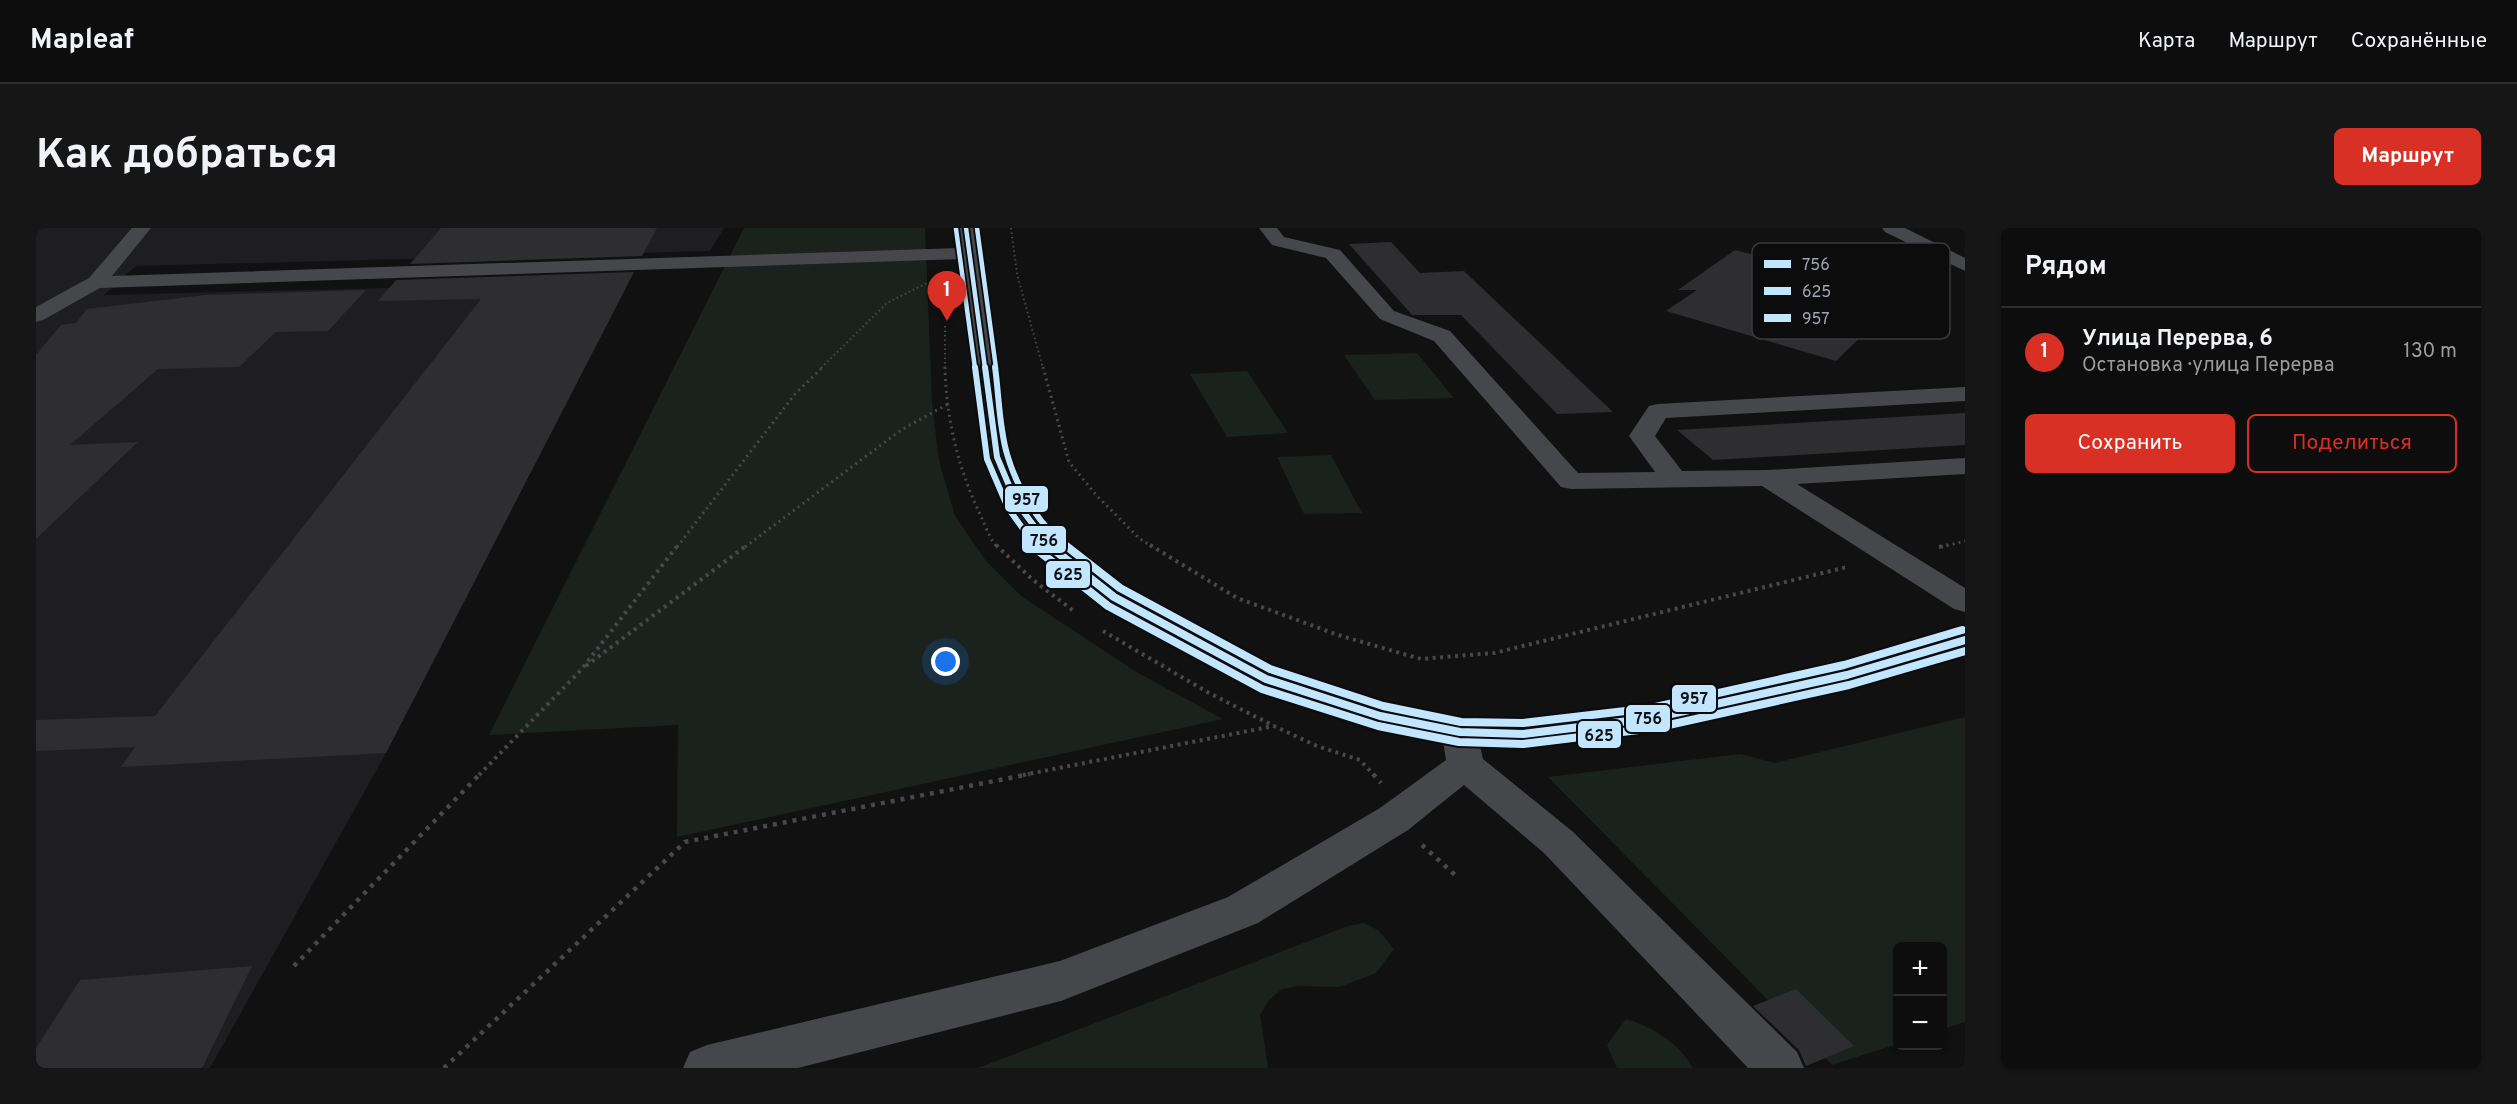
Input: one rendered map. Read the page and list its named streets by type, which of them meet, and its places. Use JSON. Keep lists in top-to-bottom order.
{
  "lines": ["transit line 756", "transit line 957", "transit line 625"],
  "legend": ["756", "625", "957"],
  "page": {
    "header": "Mapleaf",
    "nav": ["Карта", "Маршрут", "Сохранённые"],
    "buttons": [
      "Маршрут",
      ["Сохранить", "Поделиться"]
    ],
    "title": "Как добраться",
    "heading": "Рядом",
    "pins": "1",
    "list": [
      {
        "mark": "1",
        "name": "Улица Перерва, 6",
        "note": "Остановка · улица Перерва",
        "value": "130 m"
      }
    ],
    "map_buttons": ["+", "−"]
  }
}
